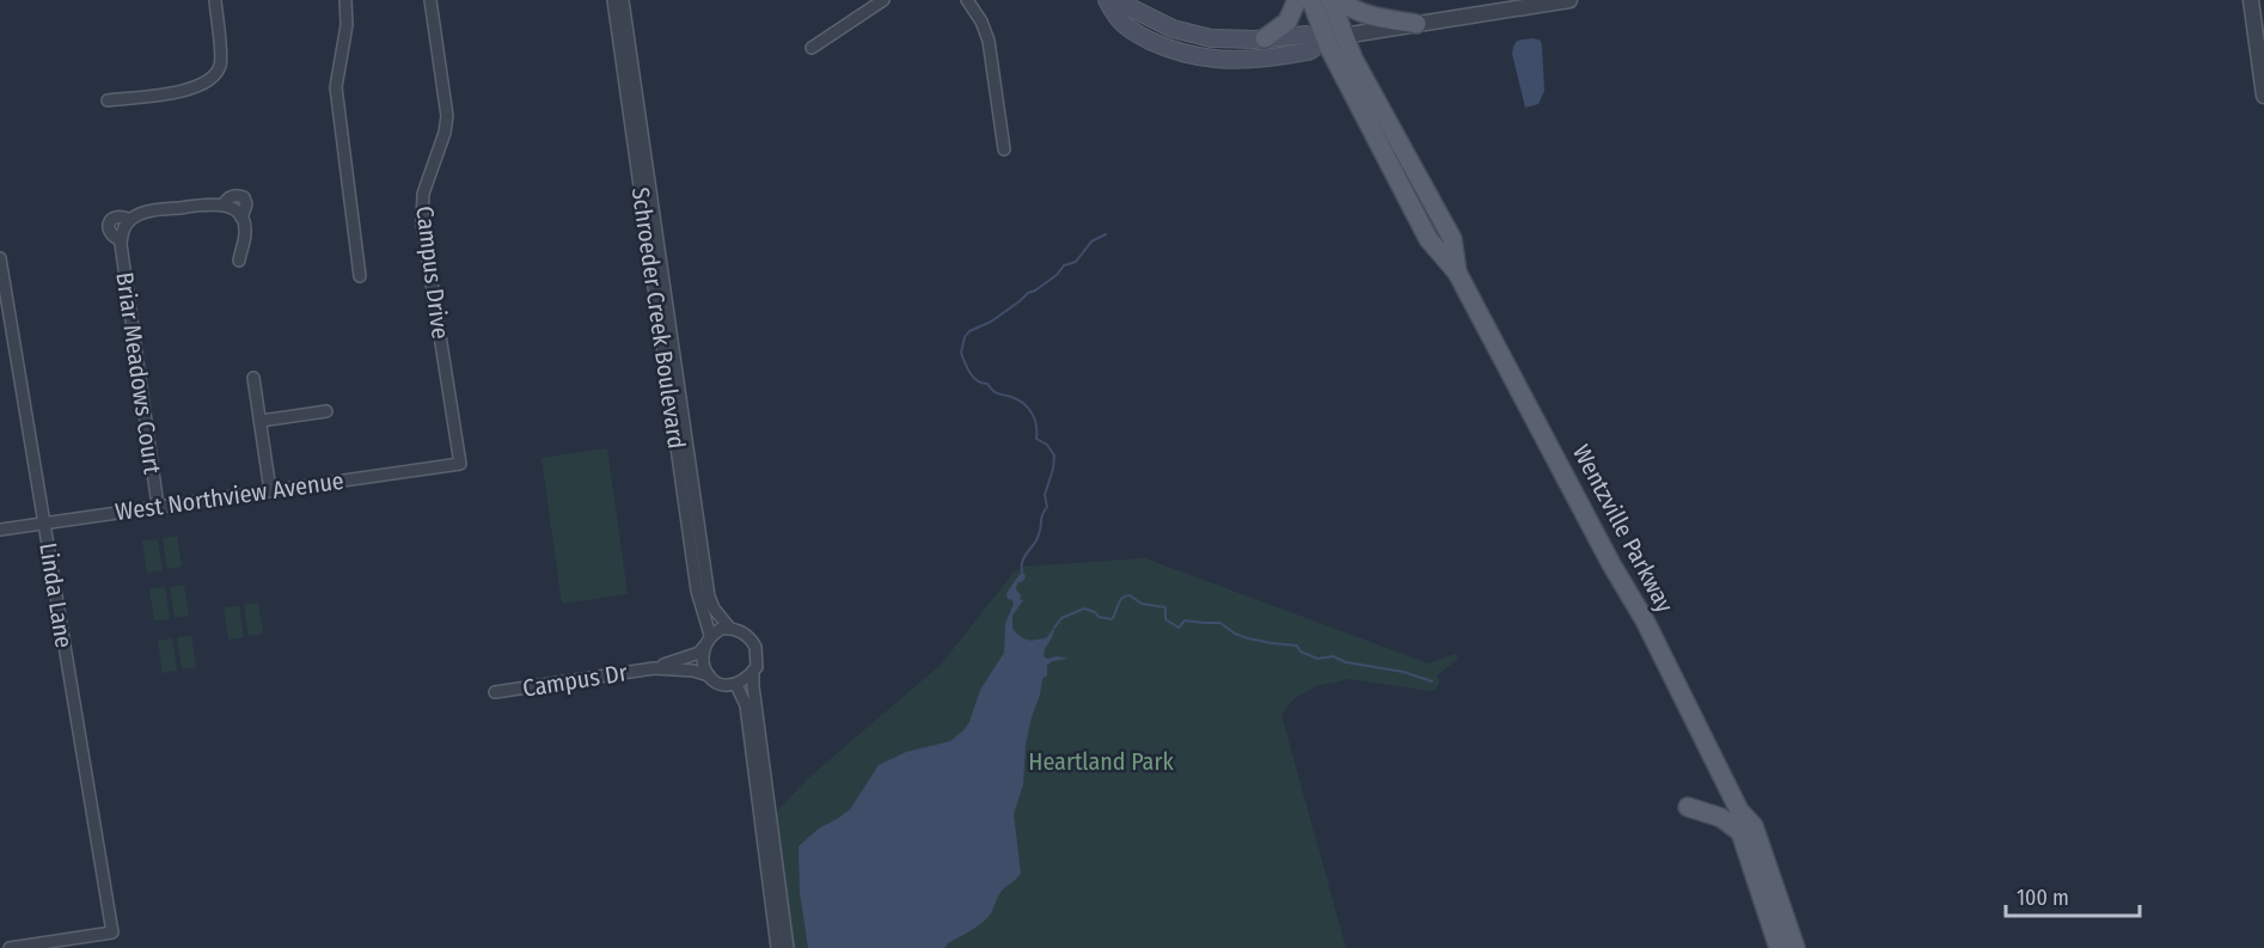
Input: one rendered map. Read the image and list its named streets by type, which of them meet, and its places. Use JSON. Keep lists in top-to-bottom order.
{
  "streets": {
    "main road": ["Wentzville Parkway"],
    "street": [
      "Campus Drive",
      "Schroeder Creek Boulevard",
      "Briar Meadows Court",
      "West Northview Avenue",
      "Linda Lane",
      "Campus Dr"
    ]
  },
  "crossings": [
    ["Campus Drive", "West Northview Avenue"],
    ["Schroeder Creek Boulevard", "Campus Dr"],
    ["Briar Meadows Court", "West Northview Avenue"],
    ["West Northview Avenue", "Linda Lane"]
  ],
  "parks": ["Heartland Park"],
  "scale_bar": "100 m"
}
